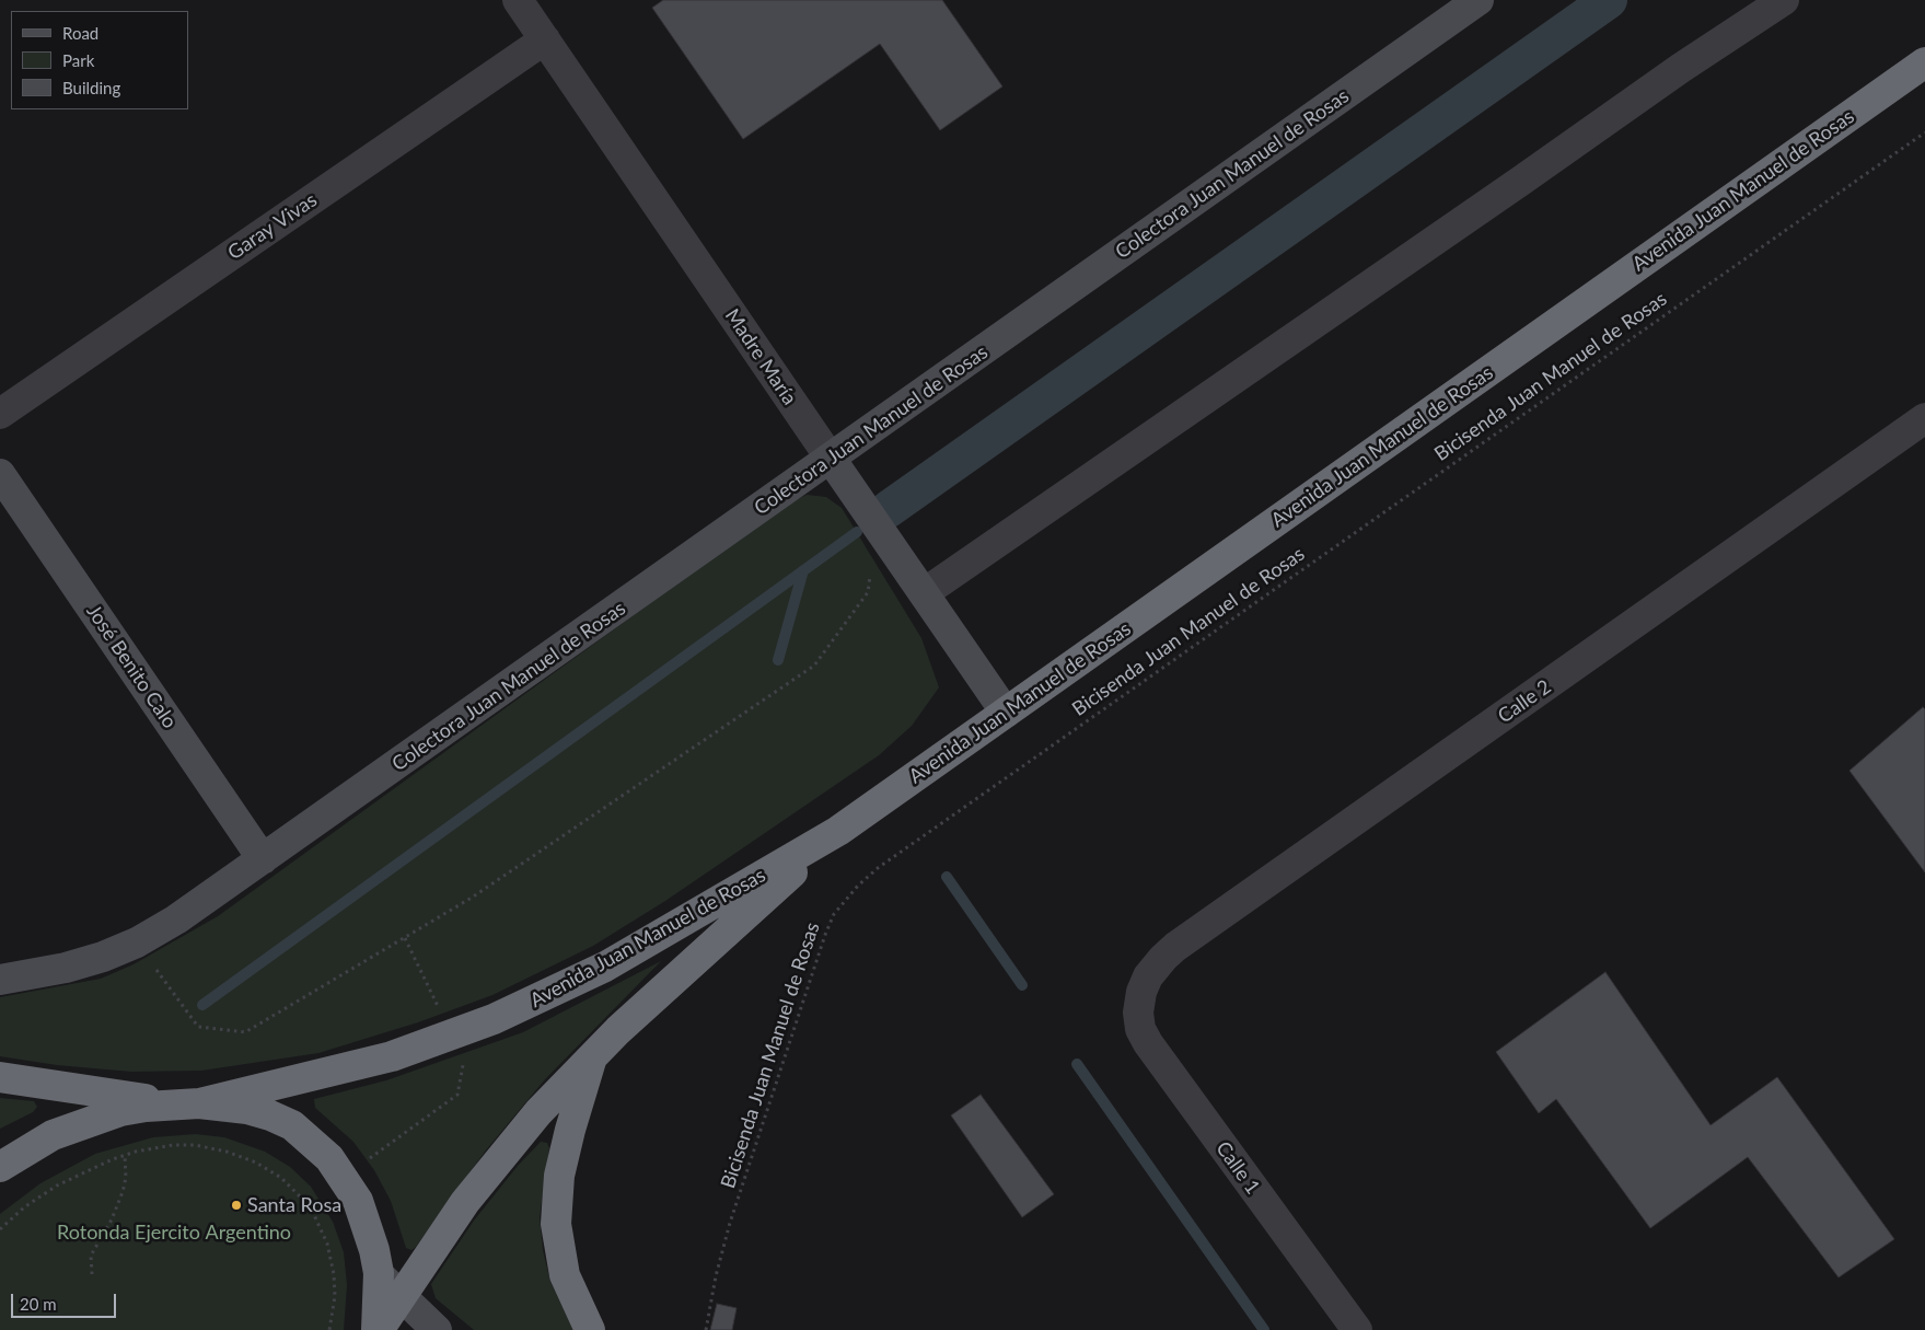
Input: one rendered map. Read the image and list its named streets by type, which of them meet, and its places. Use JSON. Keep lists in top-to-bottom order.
{
  "streets": {
    "highway": ["Avenida Juan Manuel de Rosas"],
    "street": [
      "Colectora Juan Manuel de Rosas",
      "Garay Vivas",
      "Madre María",
      "José Benito Calo",
      "Calle 2",
      "Calle 1"
    ],
    "path": ["Bicisenda Juan Manuel de Rosas"]
  },
  "crossings": [
    ["Colectora Juan Manuel de Rosas", "Madre María"],
    ["Colectora Juan Manuel de Rosas", "José Benito Calo"],
    ["Avenida Juan Manuel de Rosas", "Madre María"],
    ["Garay Vivas", "Madre María"],
    ["Calle 2", "Calle 1"]
  ],
  "parks": ["Rotonda Ejercito Argentino"],
  "places": ["Santa Rosa"],
  "legend": ["Road", "Park", "Building"],
  "scale_bar": "20 m"
}
